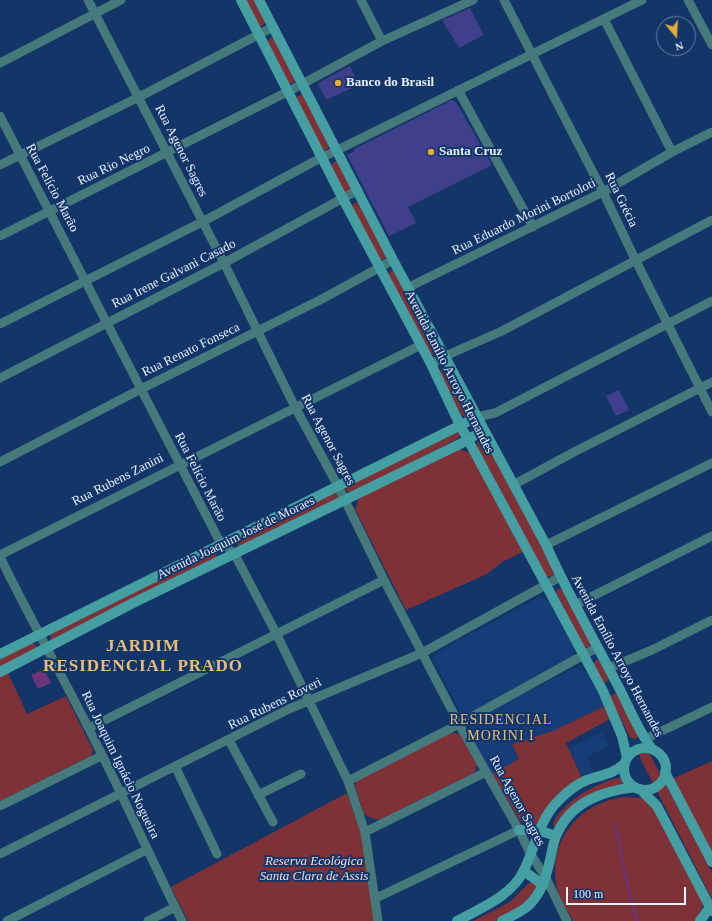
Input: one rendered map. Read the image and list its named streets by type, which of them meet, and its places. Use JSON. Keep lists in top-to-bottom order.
{
  "streets": {
    "main road": ["Avenida Emílio Arroyo Hernandes", "Avenida Joaquim José de Moraes"],
    "street": [
      "Rua Agenor Sagres",
      "Rua Rio Negro",
      "Rua Felício Marão",
      "Rua Grécia",
      "Rua Eduardo Morini Bortoloti",
      "Rua Irene Galvani Casado",
      "Rua Renato Fonseca",
      "Rua Rubens Zanini",
      "Rua Rubens Roveri",
      "Rua Joaquim Ignácio Nogueira"
    ]
  },
  "crossings": [
    ["Rua Agenor Sagres", "Rua Rio Negro"],
    ["Rua Agenor Sagres", "Rua Irene Galvani Casado"],
    ["Rua Agenor Sagres", "Rua Renato Fonseca"],
    ["Rua Agenor Sagres", "Rua Rubens Zanini"],
    ["Rua Agenor Sagres", "Avenida Joaquim José de Moraes"],
    ["Rua Agenor Sagres", "Rua Rubens Roveri"],
    ["Rua Rio Negro", "Rua Felício Marão"],
    ["Rua Rio Negro", "Avenida Emílio Arroyo Hernandes"],
    ["Rua Felício Marão", "Rua Irene Galvani Casado"],
    ["Rua Felício Marão", "Rua Renato Fonseca"],
    ["Rua Felício Marão", "Rua Rubens Zanini"],
    ["Rua Felício Marão", "Avenida Joaquim José de Moraes"],
    ["Rua Felício Marão", "Rua Rubens Roveri"],
    ["Rua Grécia", "Rua Eduardo Morini Bortoloti"],
    ["Rua Eduardo Morini Bortoloti", "Avenida Emílio Arroyo Hernandes"],
    ["Rua Irene Galvani Casado", "Avenida Emílio Arroyo Hernandes"],
    ["Rua Renato Fonseca", "Avenida Emílio Arroyo Hernandes"],
    ["Avenida Emílio Arroyo Hernandes", "Rua Rubens Zanini"],
    ["Avenida Emílio Arroyo Hernandes", "Avenida Joaquim José de Moraes"],
    ["Avenida Emílio Arroyo Hernandes", "Rua Rubens Roveri"],
    ["Rua Rubens Zanini", "Rua Joaquim Ignácio Nogueira"],
    ["Avenida Joaquim José de Moraes", "Rua Joaquim Ignácio Nogueira"],
    ["Rua Rubens Roveri", "Rua Joaquim Ignácio Nogueira"]
  ],
  "districts": ["JARDIM RESIDENCIAL PRADO", "RESIDENCIAL MORINI I"],
  "parks": ["Reserva Ecológica Santa Clara de Assis"],
  "places": ["Banco do Brasil", "Santa Cruz"],
  "scale_bar": "100 m",
  "north": "bottom"
}
